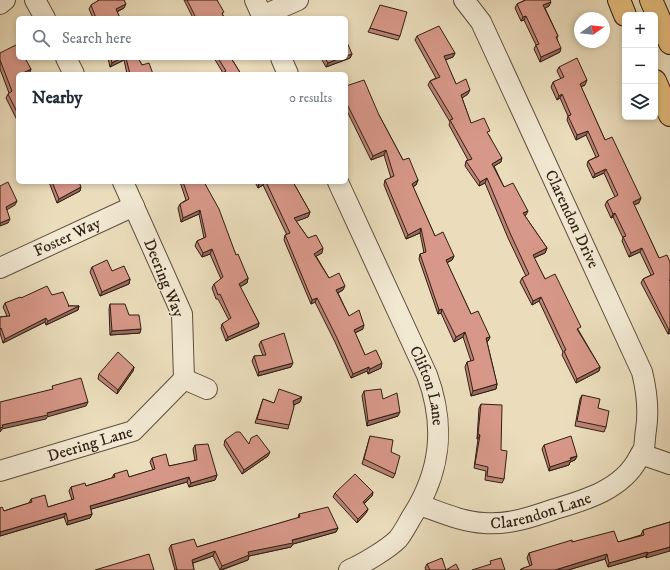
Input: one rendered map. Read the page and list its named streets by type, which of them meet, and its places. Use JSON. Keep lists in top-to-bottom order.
{
  "streets": {
    "street": [
      "Clarendon Drive",
      "Foster Way",
      "Deering Way",
      "Clifton Lane",
      "Deering Lane",
      "Clarendon Lane"
    ]
  },
  "crossings": [
    ["Clarendon Drive", "Clarendon Lane"],
    ["Foster Way", "Deering Way"],
    ["Deering Way", "Deering Lane"],
    ["Clifton Lane", "Clarendon Lane"]
  ],
  "north": "right",
  "page": {
    "map_buttons": ["+", "−"],
    "search": "Search here",
    "heading": ["Nearby", "0 results"]
  }
}
